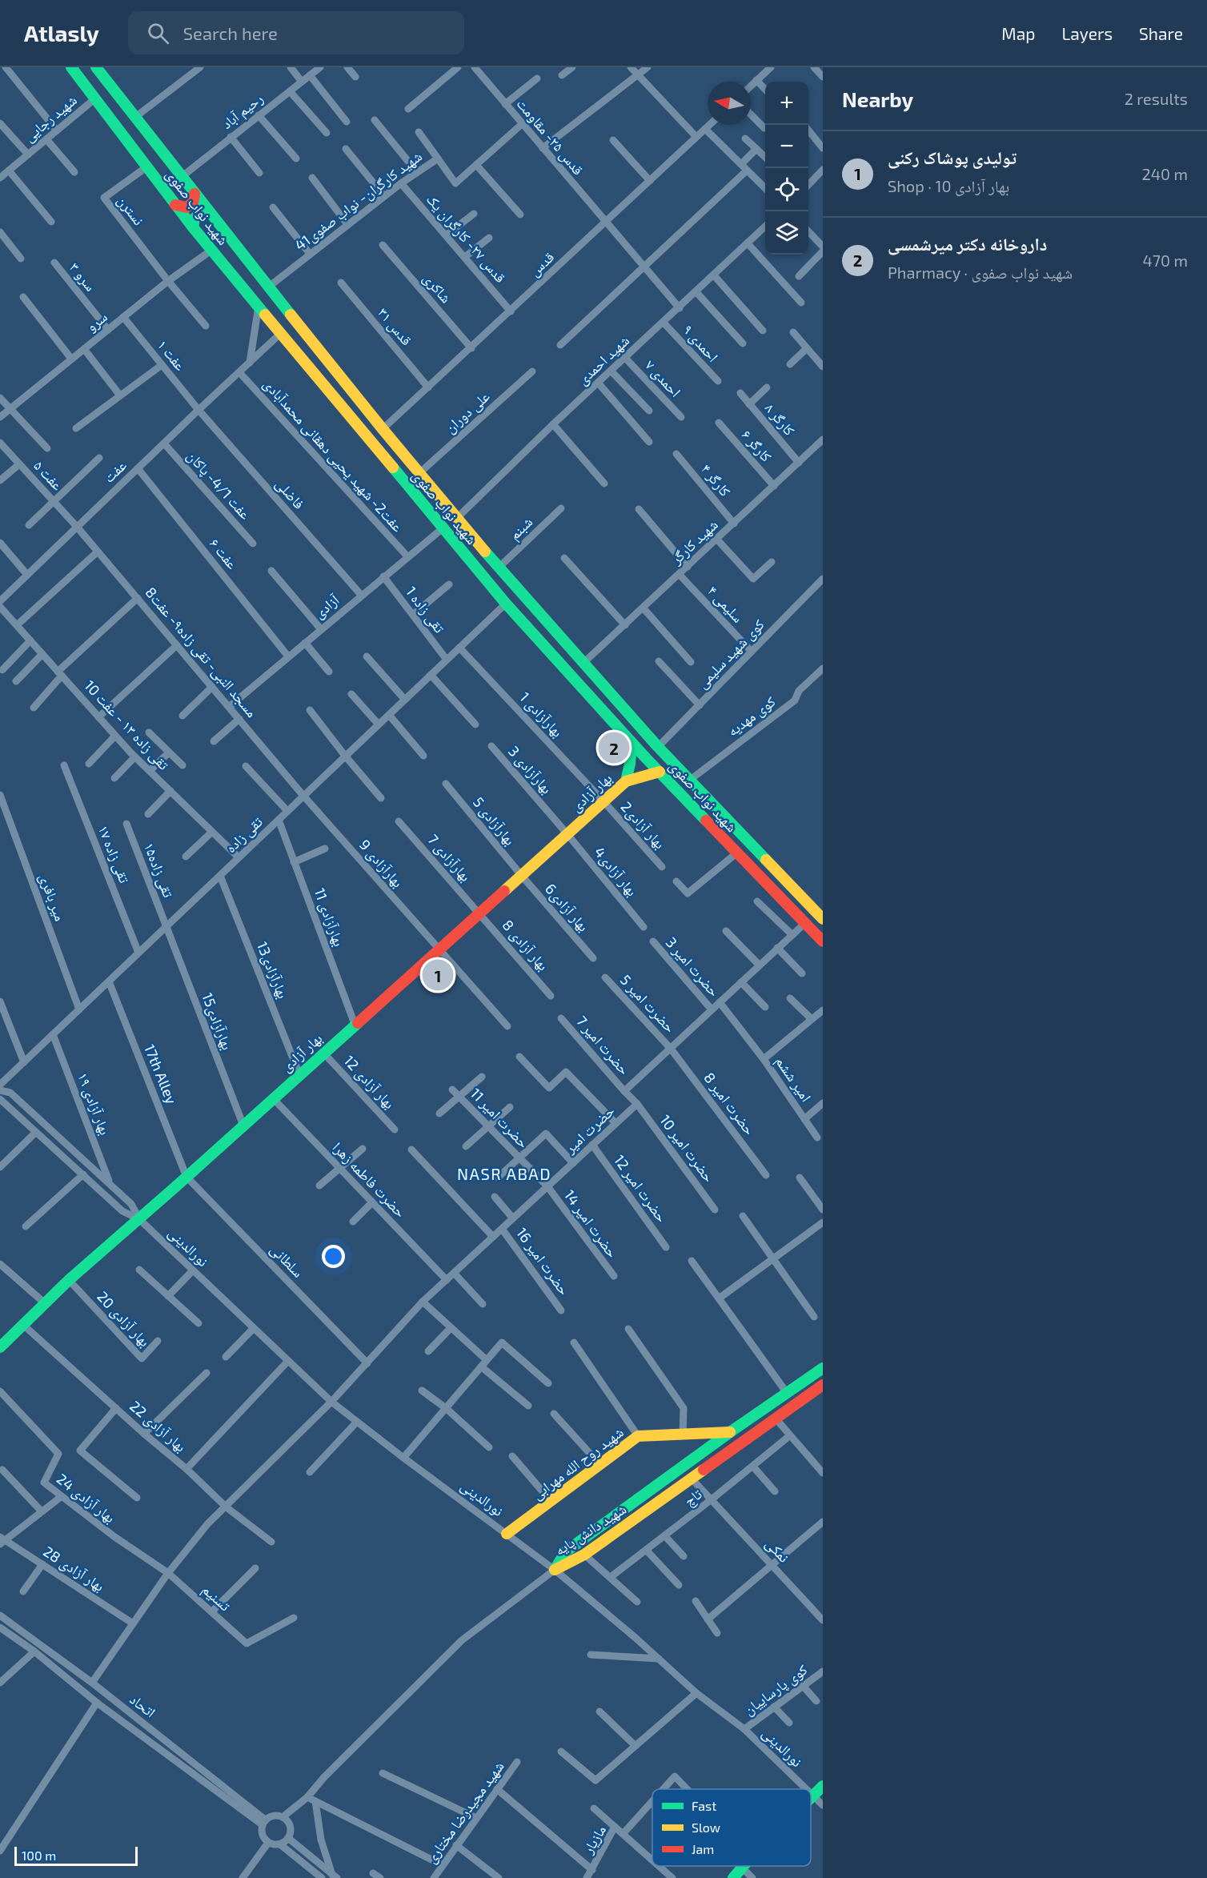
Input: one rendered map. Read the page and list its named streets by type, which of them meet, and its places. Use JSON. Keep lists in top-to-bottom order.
{
  "streets": {
    "main road": [
      "شهید نواب صفوی",
      "بهار آزادی",
      "شهید روح الله مهرابی",
      "شهید دانش پایه"
    ],
    "street": [
      "رحیم آباد",
      "شهید رجایی",
      "قدس ۲۵- مقاومت",
      "شهید کارگران- نواب صفوی41",
      "نسترن",
      "قدس ۲۷- کارگران یک",
      "قدس",
      "سرو ۳",
      "شاکری",
      "سرو",
      "قدس ۳۱",
      "احمدی ۹",
      "عفت ۱",
      "شهید احمدی",
      "احمدی ۷",
      "علی دوران",
      "کارگر ۸",
      "کارگر ۶",
      "عفت2- شهید یحیی دهقانی محمدآبادی",
      "عفت",
      "عفت ۵",
      "کارگر ۴",
      "عفت 4/1- پاکان",
      "فاضلی",
      "شبنم",
      "شهید کارگر",
      "عفت ۶",
      "سلیمی ۴",
      "آزادی",
      "تقی زاده 1",
      "مسجد النبی- تقی زاده۹- عفت8",
      "کوی شهید سلیمی",
      "بهارآزادی 1",
      "کوی مهدیه",
      "تقی زاده ۱۳ - عفت 10",
      "بهارآزادی 3",
      "بهارآزادی 5",
      "بهار آزادی2",
      "تقی زاده",
      "تقی زاده ۱۷",
      "بهارآزادی 7",
      "بهارآزادی 9",
      "تقی زاده۱۵",
      "بهار آزادی4",
      "میر بافری",
      "بهار آزادی6",
      "بهارآزادی 11",
      "بهار آزادی 8",
      "حضرت امیر 3",
      "بهارآزادی13",
      "حضرت امیر 5",
      "بهارآزادی15",
      "حضرت امیر 7",
      "17th Alley",
      "امیر ششم",
      "بهار آزادی 12",
      "بهار آزادی ۱۹",
      "حضرت امیر 8",
      "حضرت امیر 11",
      "حضرت امیر",
      "حضرت امیر 10",
      "حضرت فاطمه زهرا",
      "حضرت امیر 12",
      "حضرت امیر 14",
      "نورالدینی",
      "سلطانی",
      "حضرت امیر 16",
      "بهار آزادی 20",
      "بهار آزادی 22",
      "تاچ",
      "بهار آزادی 24",
      "نمکی",
      "بهار آزادی 28",
      "تسنیم",
      "کوی پارساییان",
      "اتحاد",
      "شهید مجیدرضا مختاری",
      "مازیار"
    ]
  },
  "crossings": [
    ["رحیم آباد", "شهید نواب صفوی"],
    ["شهید رجایی", "شهید نواب صفوی"],
    ["قدس ۲۵- مقاومت", "شهید کارگران- نواب صفوی41"],
    ["قدس ۲۵- مقاومت", "قدس"],
    ["قدس ۲۵- مقاومت", "شهید احمدی"],
    ["شهید کارگران- نواب صفوی41", "شهید نواب صفوی"],
    ["شهید کارگران- نواب صفوی41", "قدس ۲۷- کارگران یک"],
    ["شهید نواب صفوی", "نسترن"],
    ["شهید نواب صفوی", "قدس"],
    ["شهید نواب صفوی", "سرو"],
    ["شهید نواب صفوی", "شهید احمدی"],
    ["شهید نواب صفوی", "علی دوران"],
    ["شهید نواب صفوی", "عفت"],
    ["شهید نواب صفوی", "شبنم"],
    ["شهید نواب صفوی", "شهید کارگر"],
    ["شهید نواب صفوی", "آزادی"],
    ["شهید نواب صفوی", "کوی شهید سلیمی"],
    ["شهید نواب صفوی", "کوی مهدیه"],
    ["شهید نواب صفوی", "بهار آزادی"],
    ["شهید نواب صفوی", "تقی زاده"],
    ["شهید نواب صفوی", "حضرت امیر"],
    ["نسترن", "سرو"],
    ["قدس ۲۷- کارگران یک", "قدس"],
    ["قدس", "شاکری"],
    ["قدس", "قدس ۳۱"],
    ["سرو ۳", "سرو"],
    ["سرو", "عفت ۱"],
    ["احمدی ۹", "شهید احمدی"],
    ["عفت ۱", "عفت"],
    ["عفت ۱", "فاضلی"],
    ["شهید احمدی", "احمدی ۷"],
    ["کارگر ۸", "شهید کارگر"],
    ["کارگر ۶", "شهید کارگر"],
    ["عفت2- شهید یحیی دهقانی محمدآبادی", "عفت"],
    ["عفت2- شهید یحیی دهقانی محمدآبادی", "آزادی"],
    ["عفت", "عفت ۵"],
    ["عفت", "عفت 4/1- پاکان"],
    ["عفت", "فاضلی"],
    ["عفت", "عفت ۶"],
    ["عفت", "مسجد النبی- تقی زاده۹- عفت8"],
    ["عفت ۵", "مسجد النبی- تقی زاده۹- عفت8"],
    ["کارگر ۴", "شهید کارگر"],
    ["فاضلی", "آزادی"],
    ["شهید کارگر", "سلیمی ۴"],
    ["عفت ۶", "آزادی"],
    ["سلیمی ۴", "کوی شهید سلیمی"],
    ["آزادی", "تقی زاده 1"],
    ["آزادی", "مسجد النبی- تقی زاده۹- عفت8"],
    ["تقی زاده 1", "تقی زاده"],
    ["مسجد النبی- تقی زاده۹- عفت8", "تقی زاده"],
    ["مسجد النبی- تقی زاده۹- عفت8", "بهارآزادی 9"],
    ["بهارآزادی 1", "بهار آزادی"],
    ["بهارآزادی 1", "بهار آزادی2"],
    ["بهارآزادی 1", "تقی زاده"],
    ["تقی زاده ۱۳ - عفت 10", "تقی زاده"],
    ["بهارآزادی 3", "بهار آزادی"],
    ["بهارآزادی 3", "بهار آزادی4"],
    ["بهار آزادی", "بهارآزادی 5"],
    ["بهار آزادی", "بهار آزادی2"],
    ["بهار آزادی", "بهارآزادی 7"],
    ["بهار آزادی", "بهارآزادی 9"],
    ["بهار آزادی", "بهار آزادی4"],
    ["بهار آزادی", "بهار آزادی6"],
    ["بهار آزادی", "بهارآزادی 11"],
    ["بهار آزادی", "بهار آزادی 8"],
    ["بهار آزادی", "بهارآزادی13"],
    ["بهار آزادی", "بهارآزادی15"],
    ["بهار آزادی", "17th Alley"],
    ["بهار آزادی", "بهار آزادی 12"],
    ["بهار آزادی", "حضرت فاطمه زهرا"],
    ["بهار آزادی", "نورالدینی"],
    ["بهار آزادی", "سلطانی"],
    ["بهار آزادی", "بهار آزادی 20"],
    ["بهار آزادی", "بهار آزادی 22"],
    ["بهارآزادی 5", "بهار آزادی6"],
    ["تقی زاده", "تقی زاده ۱۷"],
    ["تقی زاده", "بهارآزادی 9"],
    ["تقی زاده", "تقی زاده۱۵"],
    ["تقی زاده", "میر بافری"],
    ["تقی زاده", "بهارآزادی 11"],
    ["تقی زاده", "بهارآزادی13"],
    ["تقی زاده", "بهارآزادی15"],
    ["تقی زاده", "17th Alley"],
    ["تقی زاده", "بهار آزادی ۱۹"],
    ["بهارآزادی 7", "بهار آزادی 8"],
    ["تقی زاده۱۵", "بهارآزادی15"],
    ["حضرت امیر 3", "حضرت امیر"],
    ["حضرت امیر 5", "حضرت امیر 8"],
    ["حضرت امیر 5", "حضرت امیر"],
    ["حضرت امیر 7", "حضرت امیر"],
    ["17th Alley", "سلطانی"],
    ["امیر ششم", "حضرت امیر"],
    ["بهار آزادی ۱۹", "نورالدینی"],
    ["حضرت امیر 8", "حضرت امیر"],
    ["حضرت امیر 11", "حضرت امیر"],
    ["حضرت امیر 11", "حضرت امیر 14"],
    ["حضرت امیر", "حضرت امیر 10"],
    ["حضرت امیر", "حضرت فاطمه زهرا"],
    ["حضرت امیر", "حضرت امیر 12"],
    ["حضرت امیر", "حضرت امیر 14"],
    ["حضرت امیر", "نورالدینی"],
    ["حضرت امیر", "سلطانی"],
    ["حضرت امیر", "حضرت امیر 16"],
    ["حضرت امیر", "بهار آزادی 24"],
    ["حضرت امیر", "بهار آزادی 28"],
    ["حضرت امیر", "تسنیم"],
    ["حضرت امیر", "اتحاد"],
    ["نورالدینی", "بهار آزادی 22"],
    ["نورالدینی", "شهید روح الله مهرابی"],
    ["نورالدینی", "شهید دانش پایه"],
    ["نورالدینی", "کوی پارساییان"],
    ["شهید روح الله مهرابی", "شهید دانش پایه"],
    ["تاچ", "نمکی"],
    ["بهار آزادی 24", "تسنیم"],
    ["شهید دانش پایه", "نمکی"]
  ],
  "districts": ["NASR ABAD"],
  "legend": ["Fast", "Slow", "Jam"],
  "scale_bar": "100 m",
  "north": "left",
  "page": {
    "header": "Atlasly",
    "search": "Search here",
    "nav": ["Map", "Layers", "Share"],
    "heading": ["Nearby", "2 results"],
    "map_buttons": ["+", "−"],
    "list": [
      {
        "mark": "1",
        "name": "تولیدی پوشاک رکنی",
        "note": "Shop · بهار آزادی 10",
        "value": "240 m"
      },
      {
        "mark": "2",
        "name": "داروخانه دکتر میرشمسی",
        "note": "Pharmacy · شهید نواب صفوی",
        "value": "470 m"
      }
    ],
    "pins": ["2", "1"],
    "scale": "100 m"
  }
}
